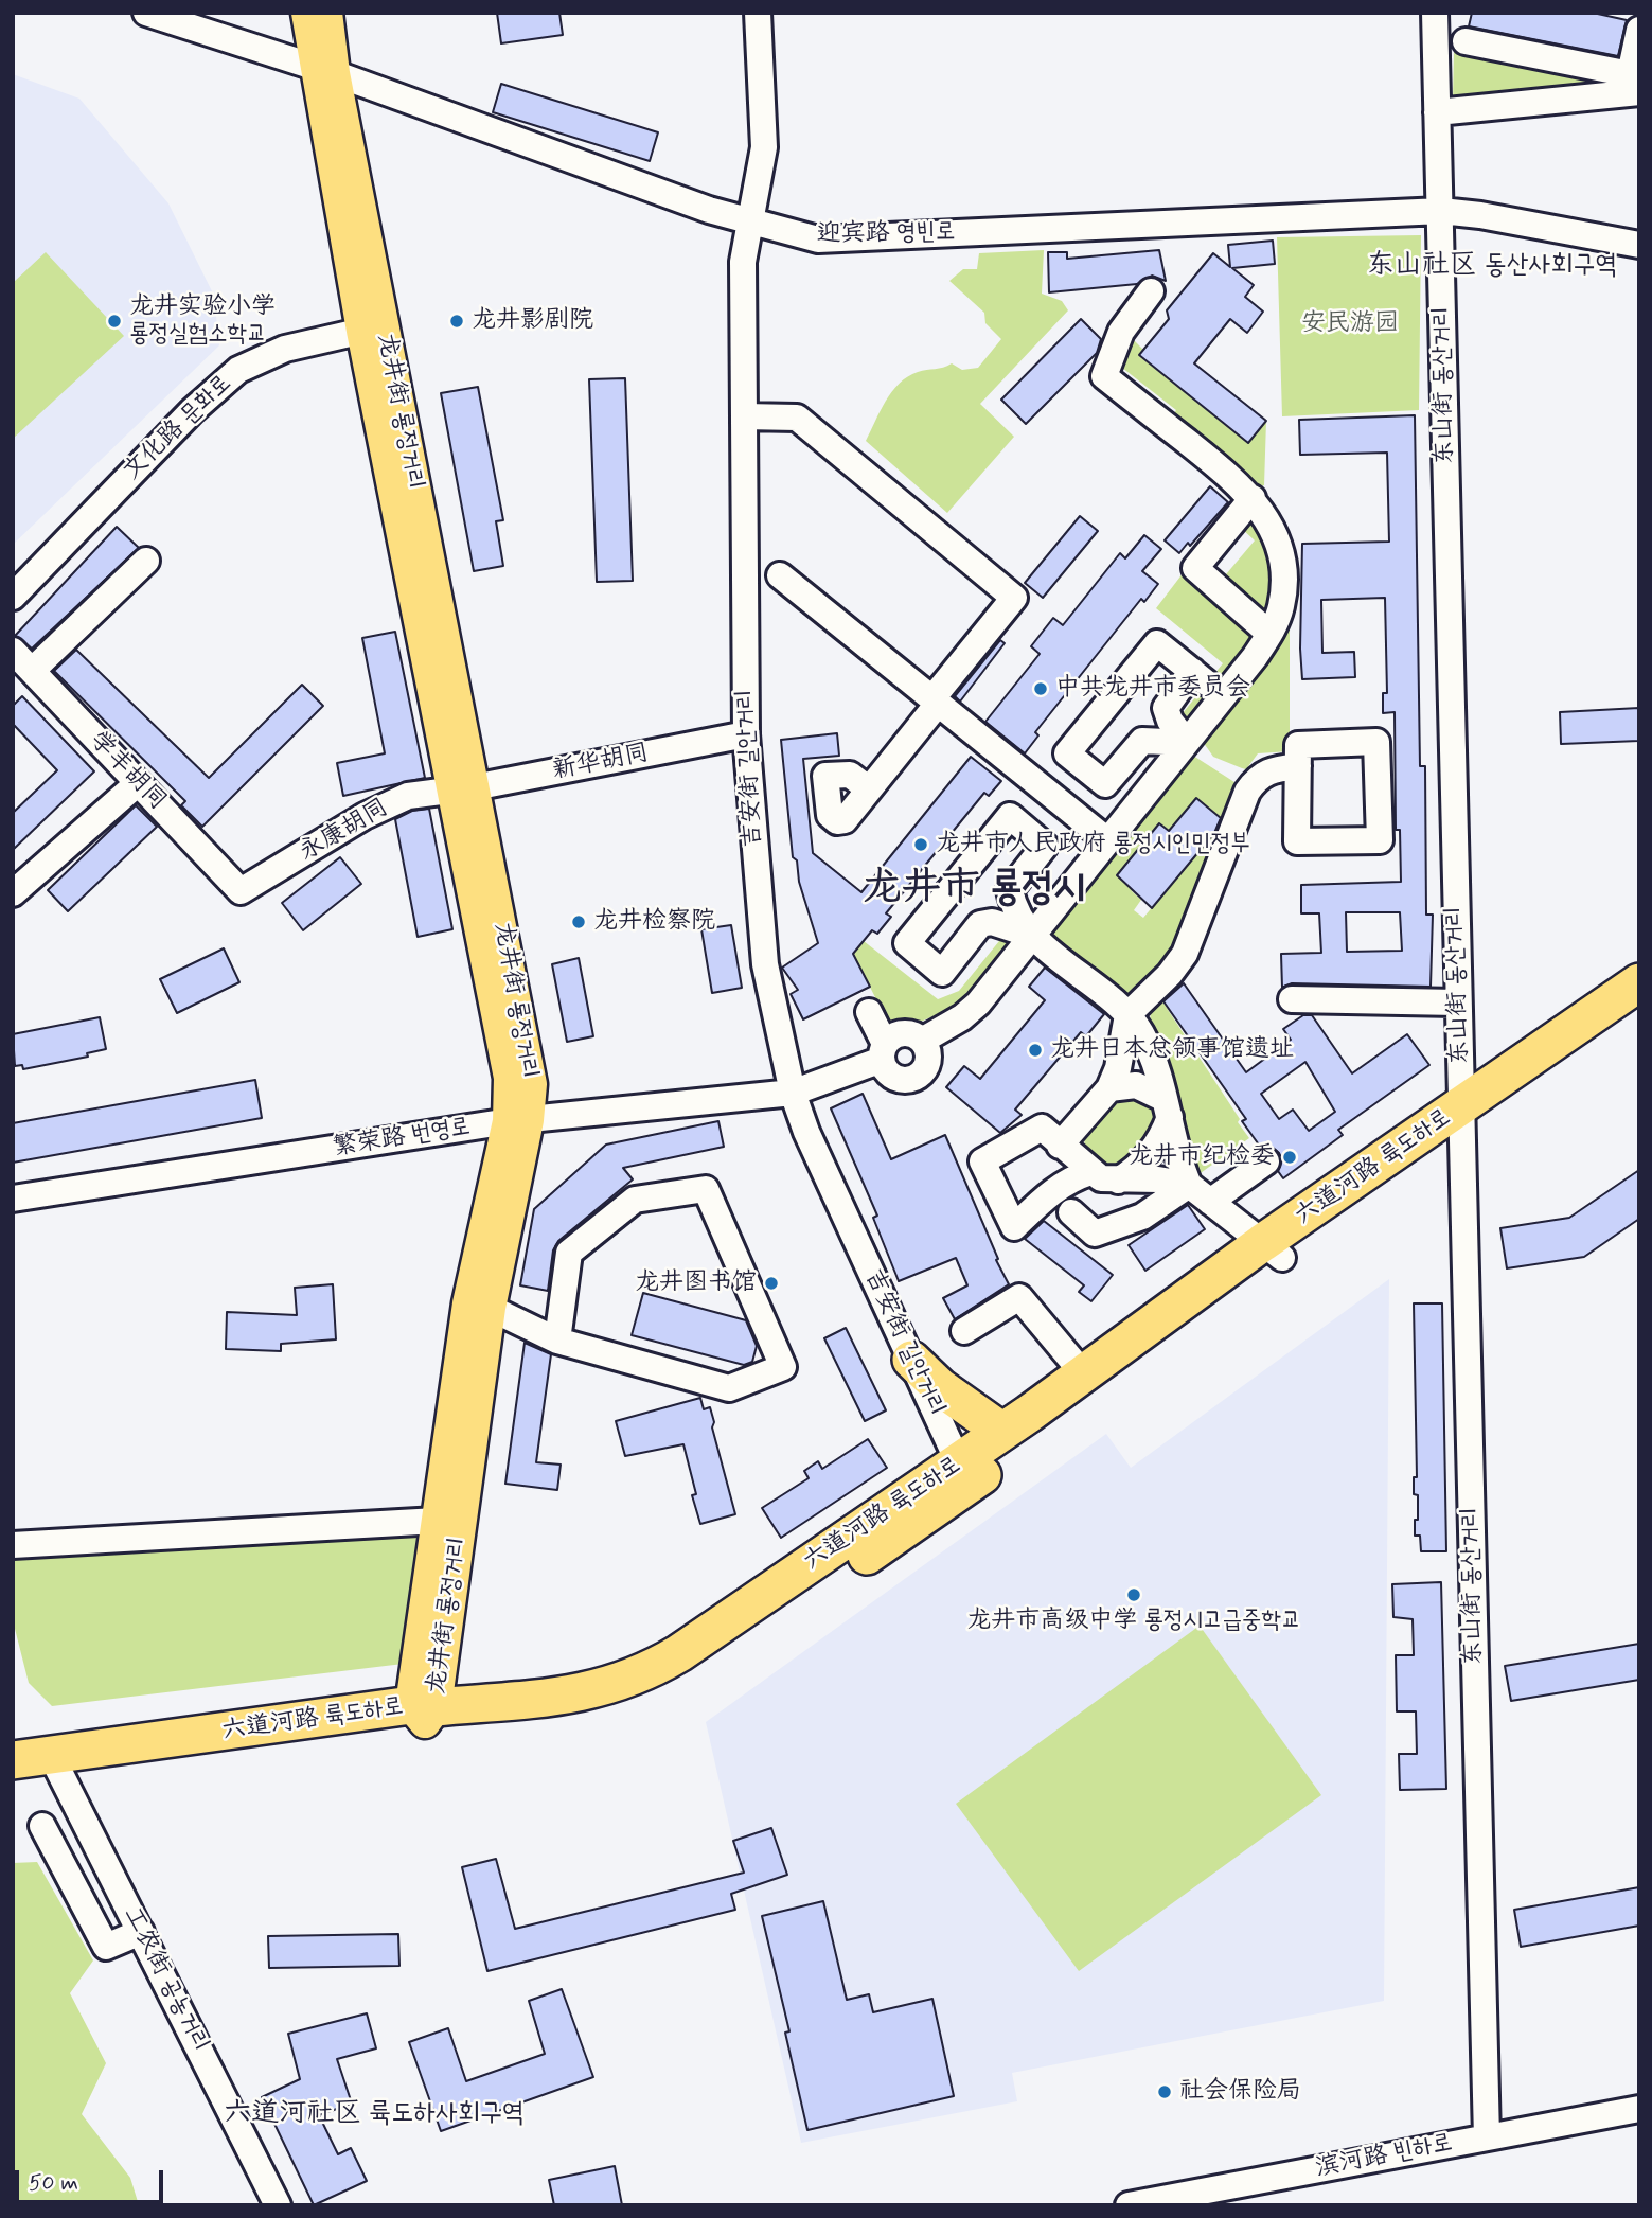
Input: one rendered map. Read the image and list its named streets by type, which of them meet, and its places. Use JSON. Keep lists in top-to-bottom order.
{
  "streets": {
    "highway": ["六道河路 륙도하로"],
    "main road": ["龙井街 룡정거리"],
    "street": [
      "迎宾路 영빈로",
      "东山街 동산거리",
      "文化路 문화로",
      "新华胡同",
      "吉安街 길안거리",
      "学丰胡同",
      "永康胡同",
      "繁荣路 번영로",
      "工农街 공농거리",
      "滨河路 빈하로"
    ]
  },
  "crossings": [
    ["迎宾路 영빈로", "东山街 동산거리"],
    ["迎宾路 영빈로", "龙井街 룡정거리"],
    ["迎宾路 영빈로", "吉安街 길안거리"],
    ["东山街 동산거리", "六道河路 륙도하로"],
    ["东山街 동산거리", "滨河路 빈하로"],
    ["龙井街 룡정거리", "文化路 문화로"],
    ["龙井街 룡정거리", "新华胡同"],
    ["龙井街 룡정거리", "永康胡同"],
    ["龙井街 룡정거리", "繁荣路 번영로"],
    ["龙井街 룡정거리", "六道河路 륙도하로"],
    ["新华胡同", "吉安街 길안거리"],
    ["新华胡同", "永康胡同"],
    ["吉安街 길안거리", "繁荣路 번영로"],
    ["吉安街 길안거리", "六道河路 륙도하로"],
    ["学丰胡同", "永康胡同"],
    ["六道河路 륙도하로", "工农街 공농거리"]
  ],
  "districts": ["东山社区 동산사회구역", "龙井市 룡정시", "六道河社区 륙도하사회구역"],
  "parks": ["安民游园"],
  "places": [
    "龙井实验小学 룡정실험소학교",
    "龙井影剧院",
    "中共龙井市委员会",
    "龙井市人民政府 룡정시인민정부",
    "龙井检察院",
    "龙井日本总领事馆遗址",
    "龙井市纪检委",
    "龙井图书馆",
    "龙井市高级中学 룡정시고급중학교",
    "社会保险局"
  ],
  "scale_bar": "50 m"
}
